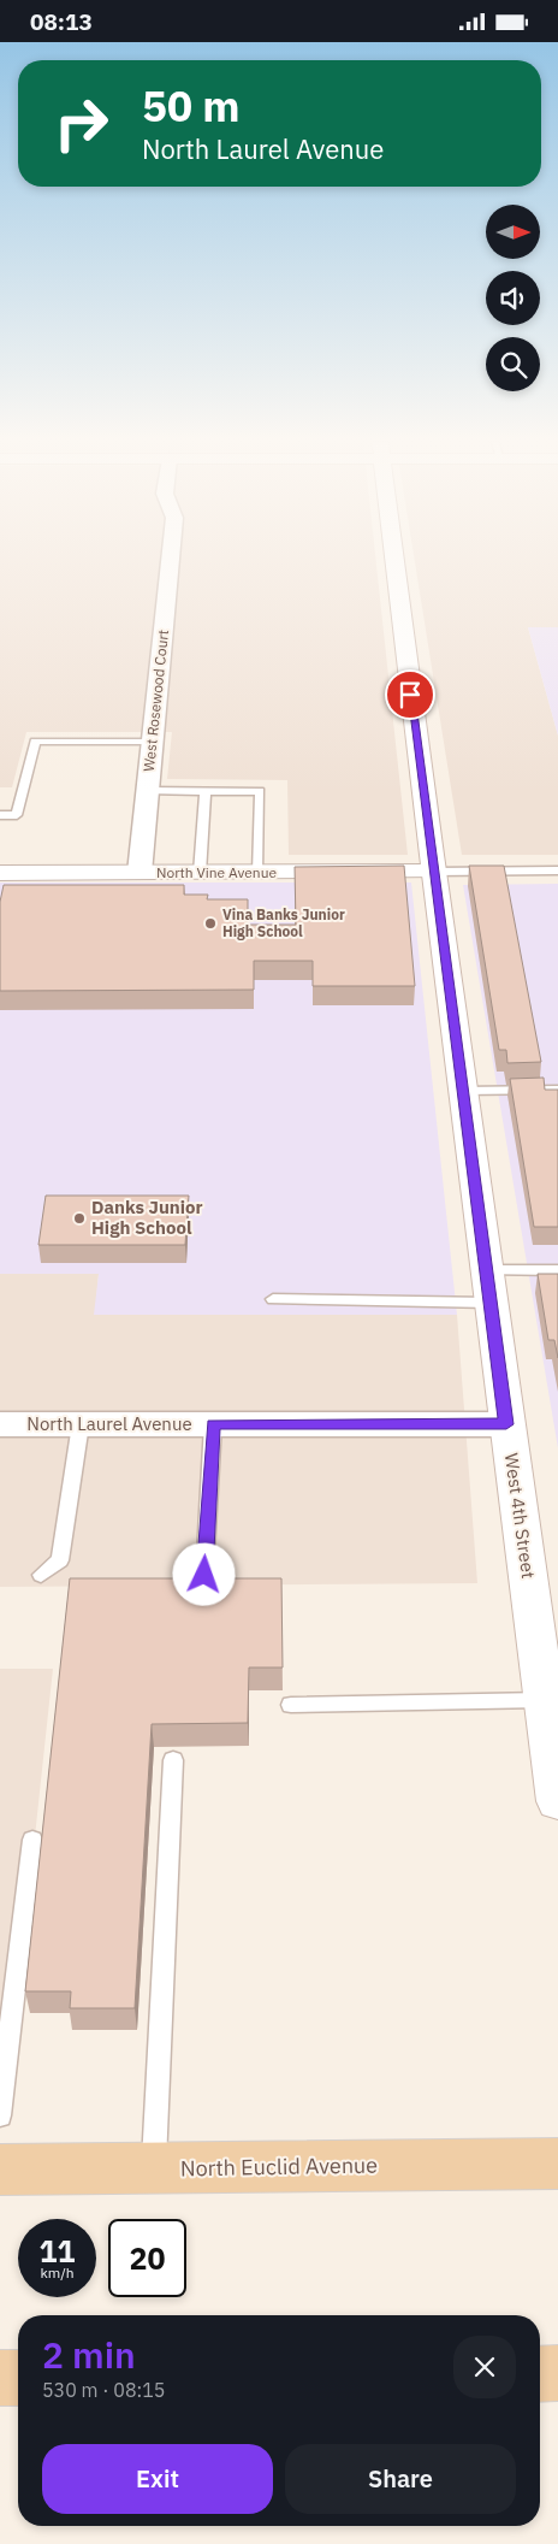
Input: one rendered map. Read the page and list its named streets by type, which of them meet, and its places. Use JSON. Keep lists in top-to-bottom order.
{
  "streets": {
    "main road": ["North Vine Avenue", "West 4th Street", "North Euclid Avenue"],
    "street": ["West Rosewood Court", "North Laurel Avenue"]
  },
  "crossings": [
    ["West Rosewood Court", "North Vine Avenue"],
    ["North Vine Avenue", "West 4th Street"],
    ["North Laurel Avenue", "West 4th Street"]
  ],
  "places": ["Vina Banks Junior High School", "Danks Junior High School"],
  "north": "right",
  "page": {
    "status": "08:13",
    "turn": ["50 m", "North Laurel Avenue"],
    "speed": "11 km/h",
    "limit": "20",
    "heading": ["2 min", "530 m · 08:15"],
    "buttons": ["Exit", "Share"]
  }
}
